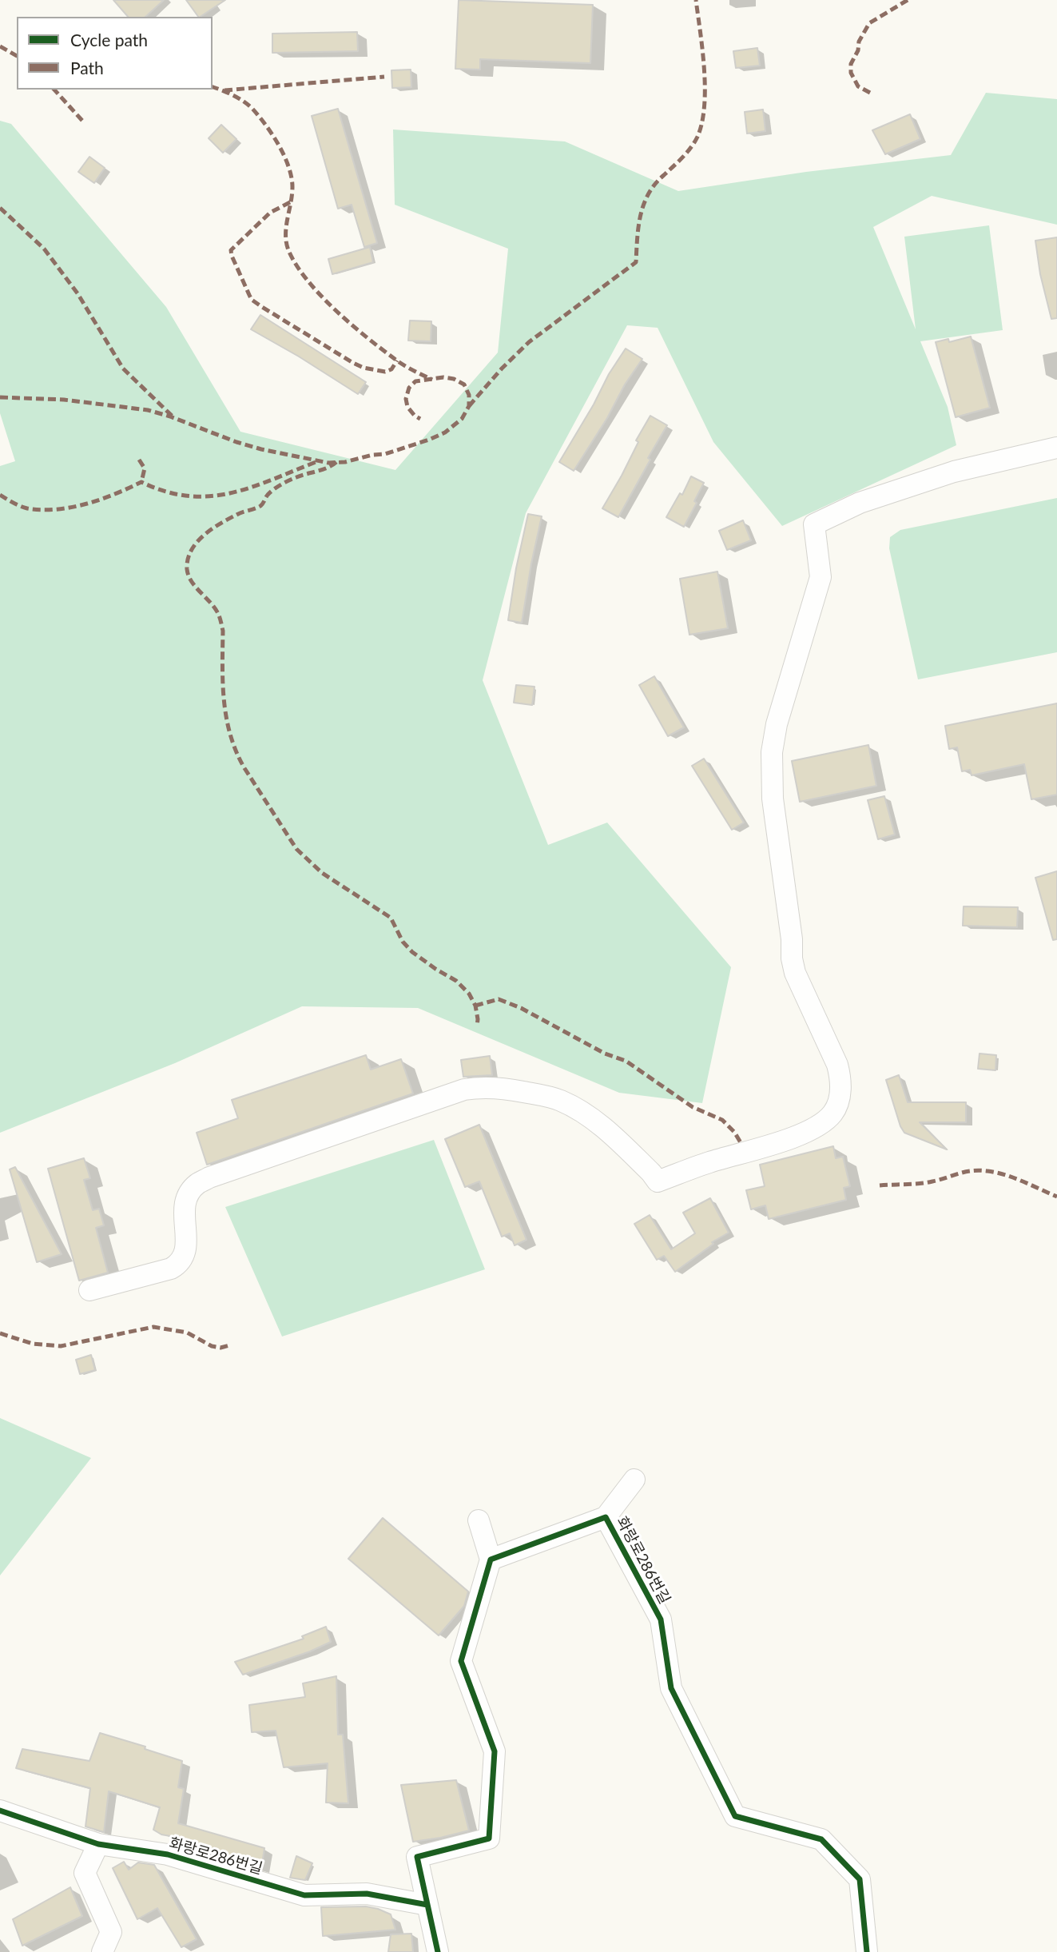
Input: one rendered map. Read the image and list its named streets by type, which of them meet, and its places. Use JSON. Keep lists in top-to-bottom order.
{
  "streets": {
    "street": ["화랑로286번길"]
  },
  "legend": ["Cycle path", "Path"]
}
